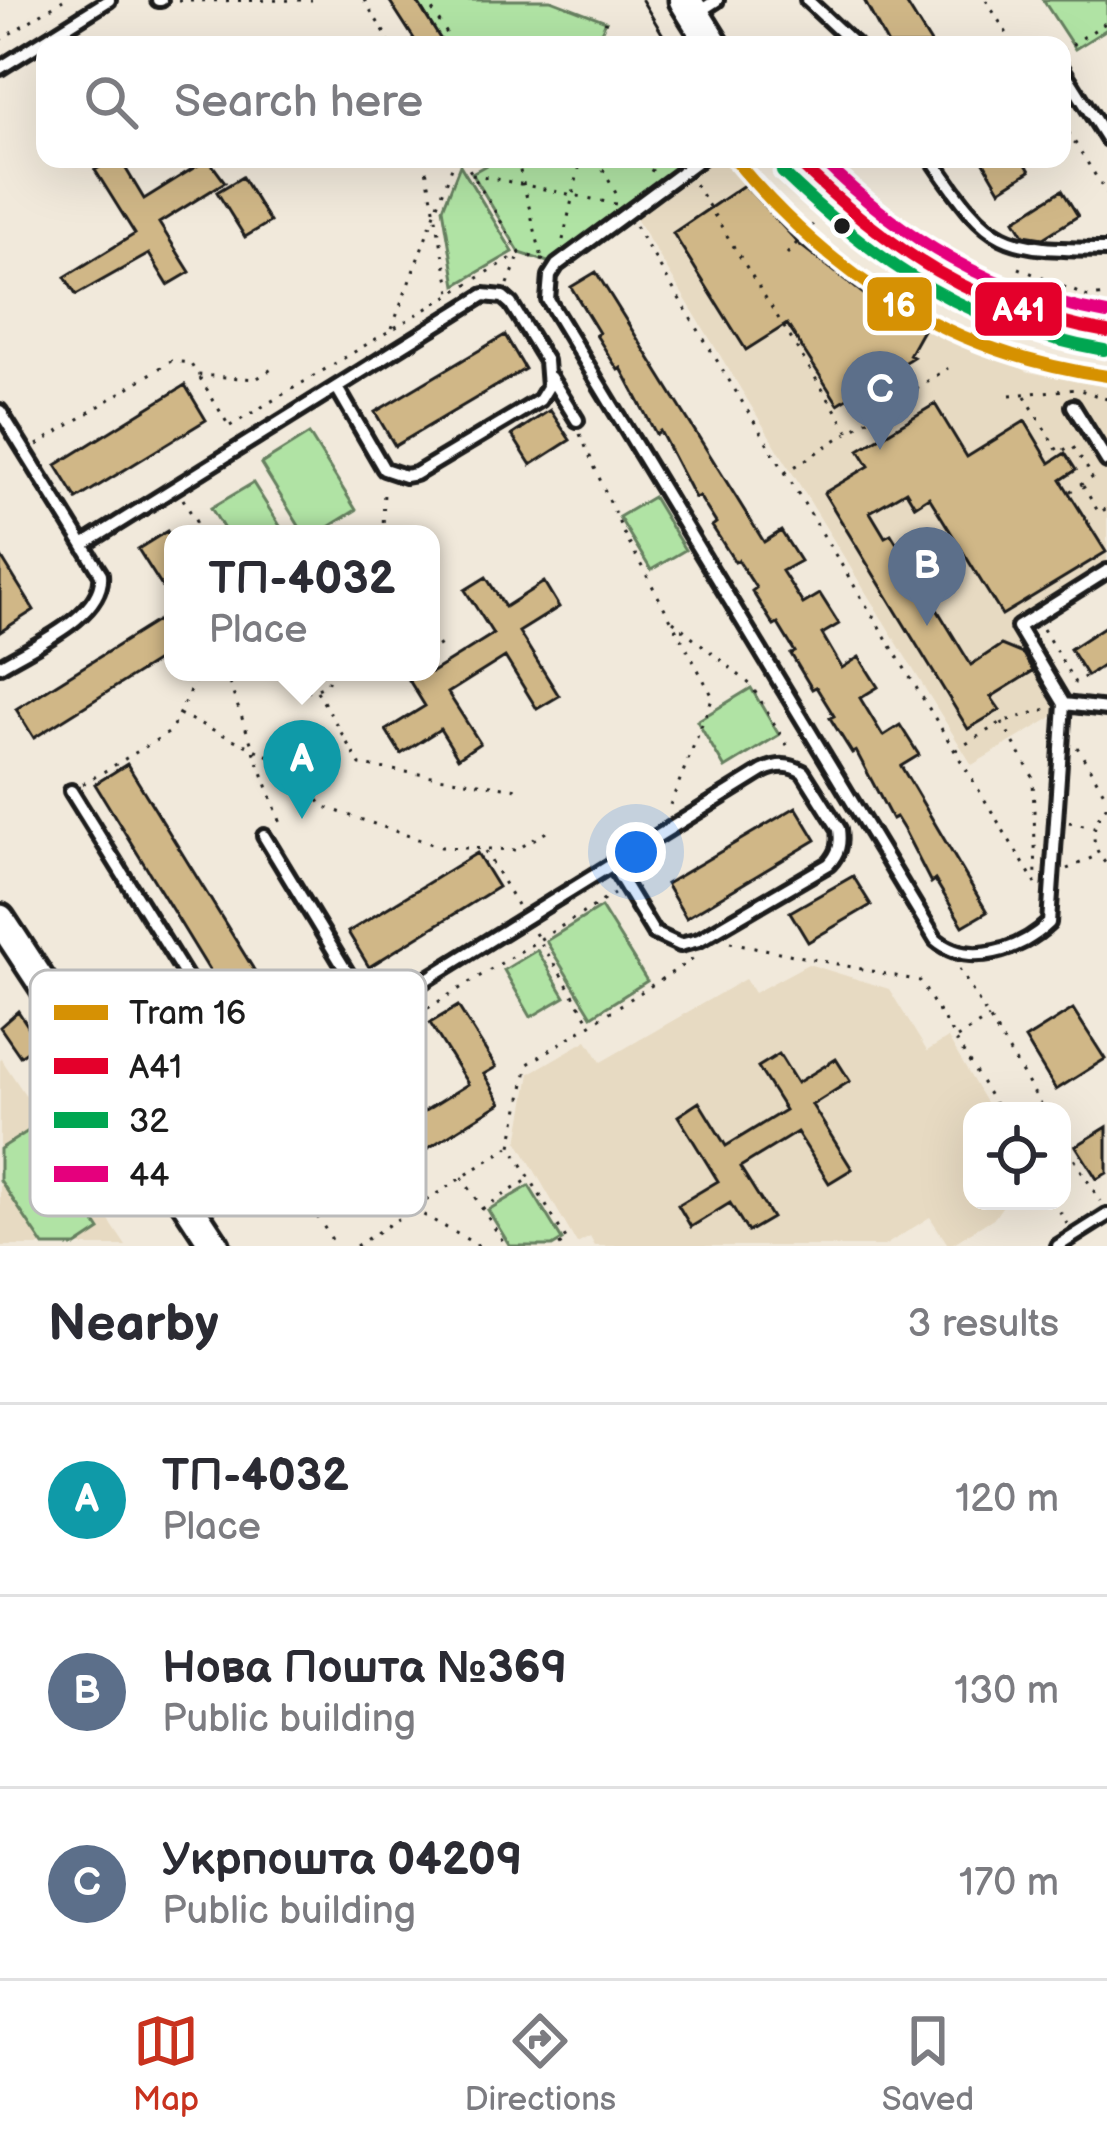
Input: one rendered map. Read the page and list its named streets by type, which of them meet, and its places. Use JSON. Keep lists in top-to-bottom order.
{
  "lines": [
    "tram line 16",
    "transit line A41",
    "transit line 44",
    "transit line 32"
  ],
  "legend": [
    "Tram 16",
    "A41",
    "32",
    "44"
  ],
  "page": {
    "search": "Search here",
    "pins": ["C", "B", "A"],
    "popup": ["ТП-4032", "Place"],
    "heading": ["Nearby", "3 results"],
    "list": [
      {
        "mark": "A",
        "name": "ТП-4032",
        "note": "Place",
        "value": "120 m"
      },
      {
        "mark": "B",
        "name": "Нова Пошта №369",
        "note": "Public building",
        "value": "130 m"
      },
      {
        "mark": "C",
        "name": "Укрпошта 04209",
        "note": "Public building",
        "value": "170 m"
      }
    ],
    "nav": ["Map", "Directions", "Saved"]
  }
}
